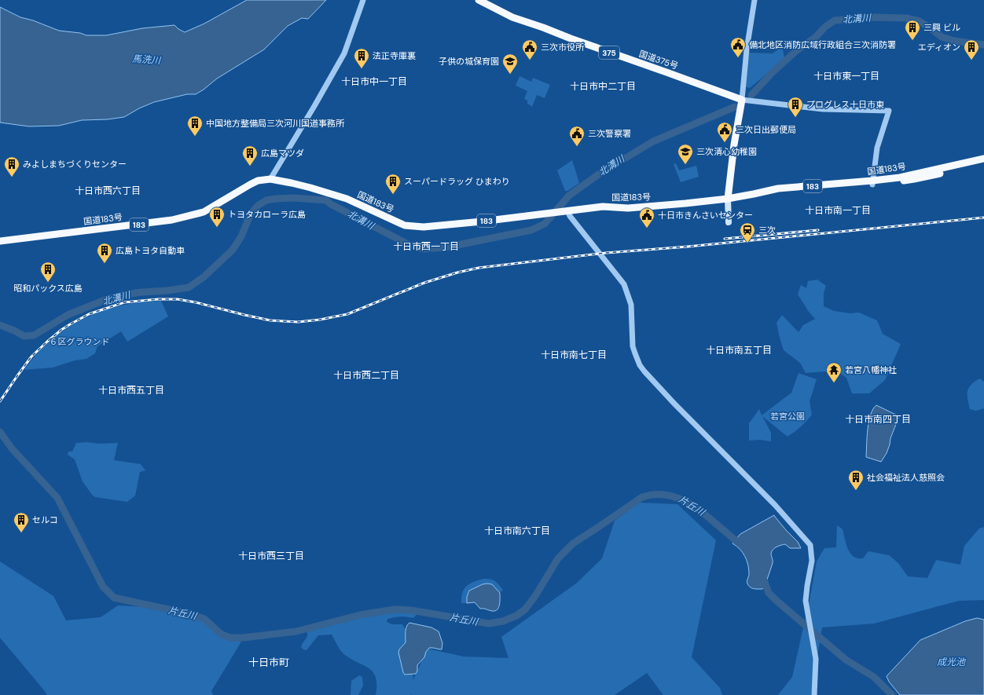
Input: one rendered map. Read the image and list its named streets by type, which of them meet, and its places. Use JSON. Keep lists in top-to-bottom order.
{
  "streets": {
    "highway": [
      "375",
      "国道375号",
      "国道183号",
      "183"
    ]
  },
  "districts": [
    "十日市東一丁目",
    "十日市中一丁目",
    "十日市中二丁目",
    "十日市西六丁目",
    "十日市南一丁目",
    "十日市西一丁目",
    "十日市南五丁目",
    "十日市南七丁目",
    "十日市西二丁目",
    "十日市西五丁目",
    "十日市南四丁目",
    "十日市南六丁目",
    "十日市西三丁目",
    "十日市町"
  ],
  "water": [
    "北溝川",
    "馬洗川",
    "片丘川",
    "成光池"
  ],
  "parks": ["６区グラウンド", "若宮公園"],
  "places": {
    "building": [
      "三興 ビル",
      "エディオン",
      "法正寺庫裏",
      "プログレス十日市東",
      "中国地方整備局三次河川国道事務所",
      "広島マツダ",
      "みよしまちづくりセンター",
      "スーパードラッグ ひまわり",
      "トヨタカローラ広島",
      "広島トヨタ自動車",
      "昭和パックス広島",
      "社会福祉法人慈照会",
      "セルコ"
    ],
    "public building": [
      "備北地区消防広域行政組合三次消防署",
      "三次市役所",
      "三次日出郵便局",
      "三次警察署",
      "十日市きんさいセンター"
    ],
    "school or university": ["子供の城保育園", "三次清心幼稚園"],
    "station": ["三次"],
    "temple": ["若宮八幡神社"]
  }
}
